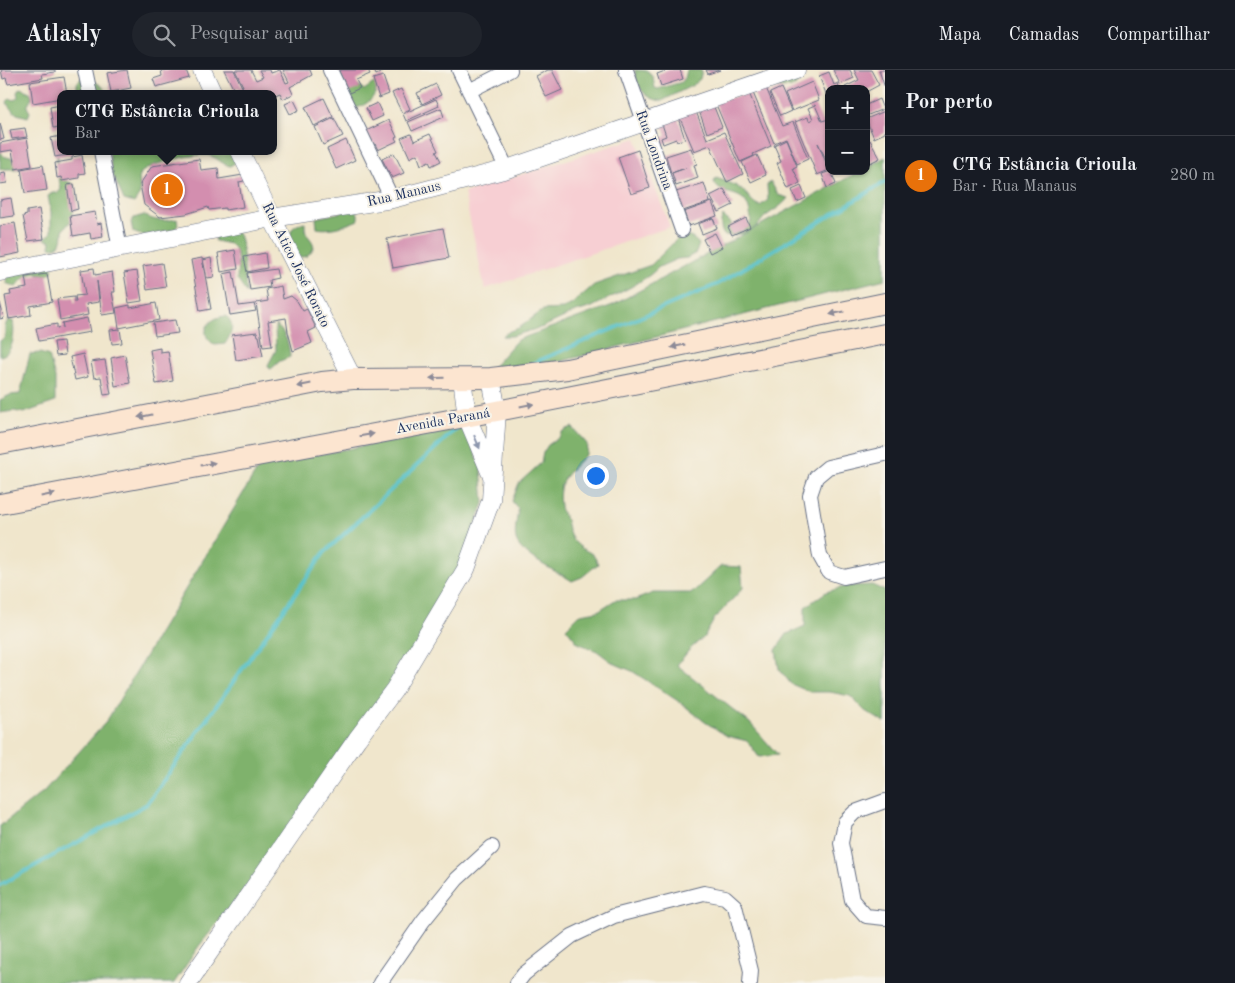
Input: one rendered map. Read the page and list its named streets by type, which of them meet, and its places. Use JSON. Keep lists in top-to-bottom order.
{
  "streets": {
    "main road": ["Avenida Paraná"],
    "street": ["Rua Londrina", "Rua Manaus", "Rua Atico José Rorato"]
  },
  "crossings": [
    ["Rua Londrina", "Rua Manaus"],
    ["Rua Manaus", "Rua Atico José Rorato"]
  ],
  "page": {
    "header": "Atlasly",
    "search": "Pesquisar aqui",
    "nav": ["Mapa", "Camadas", "Compartilhar"],
    "heading": "Por perto",
    "map_buttons": ["+", "−"],
    "popup": ["CTG Estância Crioula", "Bar"],
    "list": [
      {
        "mark": "1",
        "name": "CTG Estância Crioula",
        "note": "Bar · Rua Manaus",
        "value": "280 m"
      }
    ],
    "pins": "1"
  }
}
